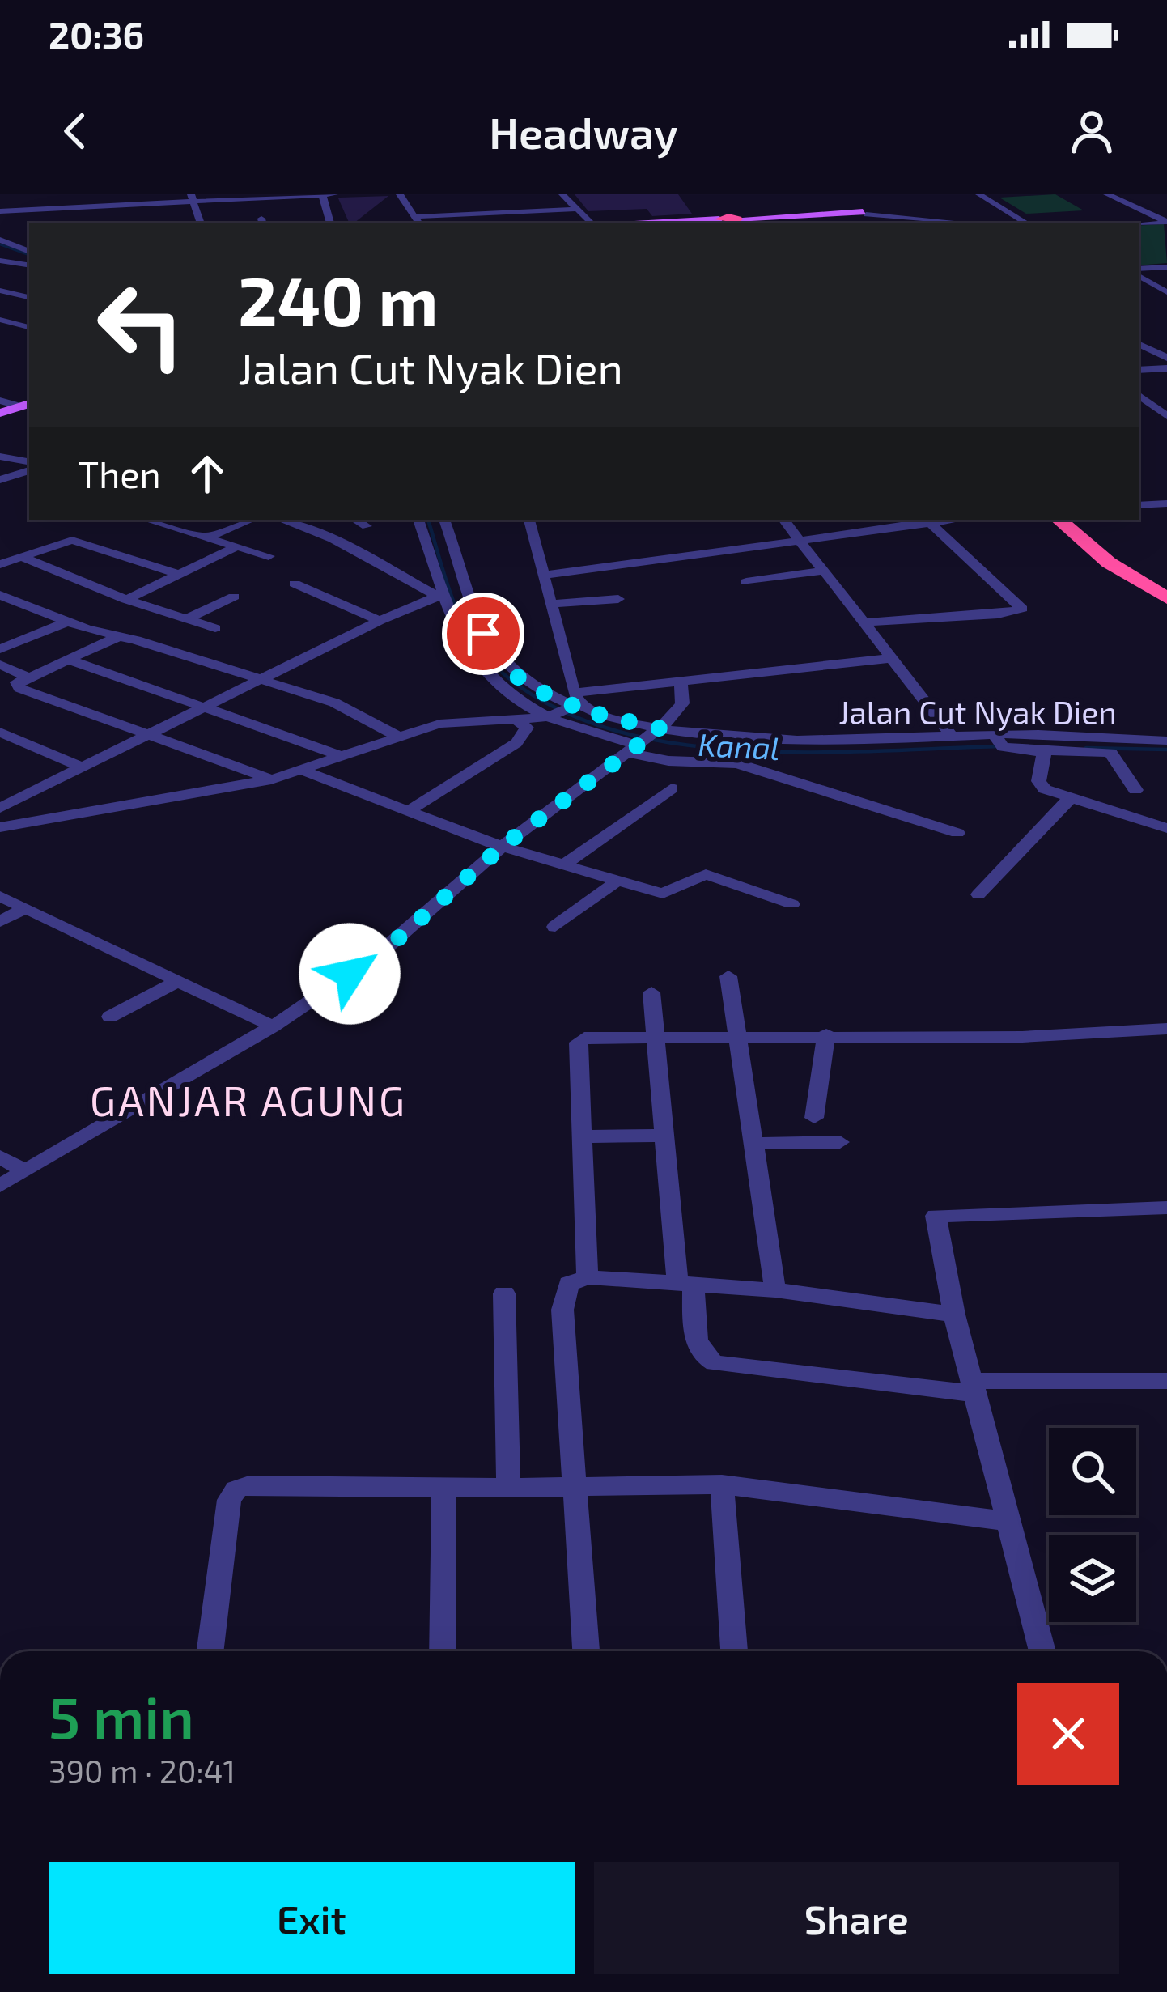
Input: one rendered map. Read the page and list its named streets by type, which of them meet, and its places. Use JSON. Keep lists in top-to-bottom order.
{
  "streets": {
    "street": ["Jalan Cut Nyak Dien"]
  },
  "districts": ["GANJAR AGUNG"],
  "water": ["Kanal"],
  "page": {
    "status": "20:36",
    "header": "Headway",
    "turn": ["240 m", "Jalan Cut Nyak Dien"],
    "then": "Then",
    "heading": ["5 min", "390 m · 20:41"],
    "buttons": ["Exit", "Share"]
  }
}
